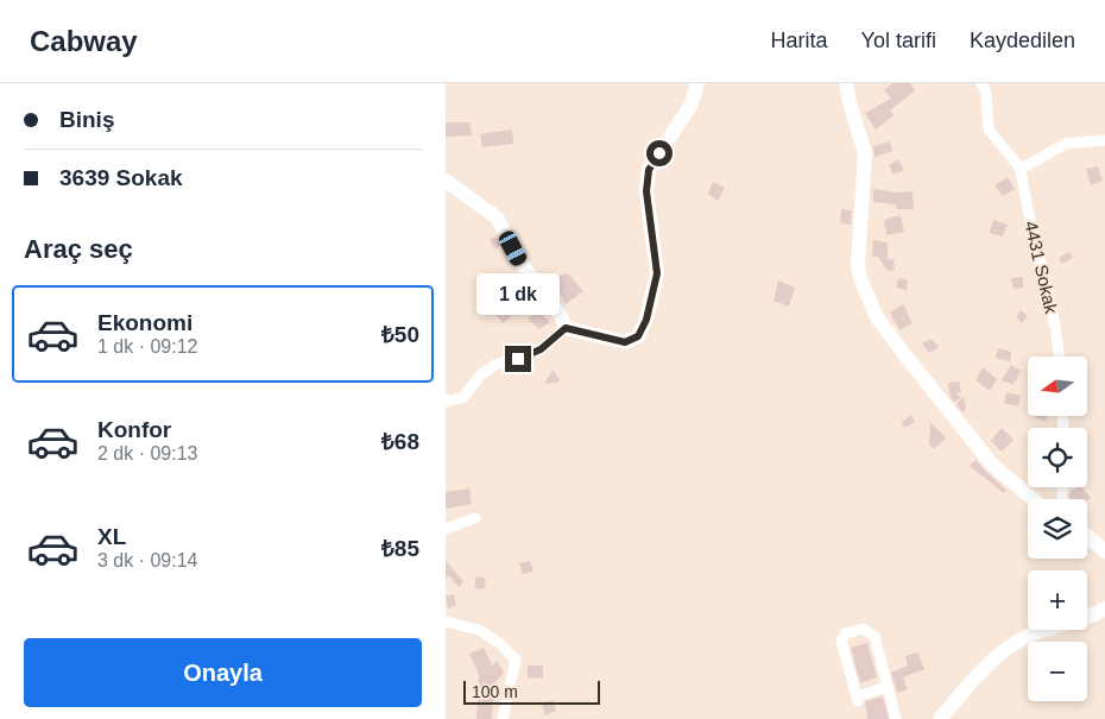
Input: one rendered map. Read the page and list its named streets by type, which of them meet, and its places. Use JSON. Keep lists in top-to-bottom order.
{
  "streets": {
    "street": ["4431 Sokak"]
  },
  "scale_bar": "100 m",
  "north": "left",
  "page": {
    "header": "Cabway",
    "nav": ["Harita", "Yol tarifi", "Kaydedilen"],
    "banner": ["Biniş", "3639 Sokak"],
    "heading": "Araç seç",
    "bubble": "1 dk",
    "list": [
      {
        "name": "Ekonomi",
        "note": "1 dk · 09:12",
        "value": "₺50"
      },
      {
        "name": "Konfor",
        "note": "2 dk · 09:13",
        "value": "₺68"
      },
      {
        "name": "XL",
        "note": "3 dk · 09:14",
        "value": "₺85"
      }
    ],
    "map_buttons": ["+", "−"],
    "buttons": "Onayla",
    "scale": "100 m"
  }
}
